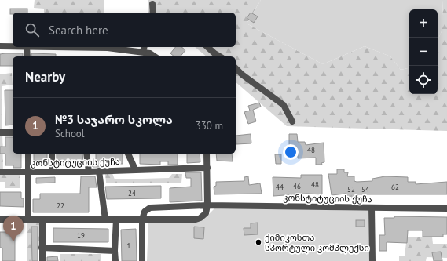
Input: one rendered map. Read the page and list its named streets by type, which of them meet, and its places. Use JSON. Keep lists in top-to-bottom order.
{
  "streets": {
    "street": ["კონსტიტუციის ქუჩა"]
  },
  "places": ["ქიმიკოსთა სპორტული კომპლექსი"],
  "house_numbers": [
    "48",
    "48",
    "46",
    "44",
    "62",
    "52",
    "54",
    "24",
    "22",
    "19",
    "1"
  ],
  "page": {
    "map_buttons": ["+", "−"],
    "search": "Search here",
    "heading": "Nearby",
    "list": [
      {
        "mark": "1",
        "name": "№3 საჯარო სკოლა",
        "note": "School",
        "value": "330 m"
      }
    ],
    "pins": "1"
  }
}
